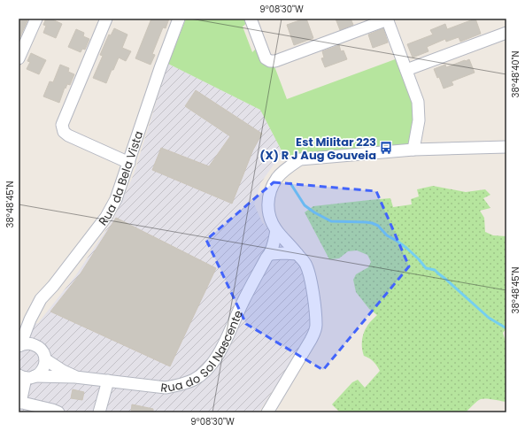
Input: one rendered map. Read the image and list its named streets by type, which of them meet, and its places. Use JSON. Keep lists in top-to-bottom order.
{
  "streets": {
    "street": ["Rua da Bela Vista", "Rua do Sol Nascente"]
  },
  "places": {
    "bus stop": ["Est Militar 223 (X) R J Aug Gouveia"]
  },
  "coordinates": ["9°08'30\"W", "38°48'40\"N", "38°48'45\"N"]
}
